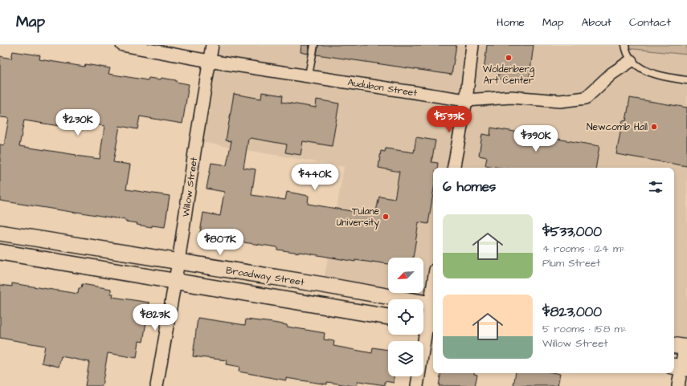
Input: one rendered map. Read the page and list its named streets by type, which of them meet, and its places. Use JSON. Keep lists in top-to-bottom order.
{
  "streets": {
    "street": ["Audubon Street", "Willow Street", "Broadway Street"]
  },
  "crossings": [
    ["Audubon Street", "Willow Street"],
    ["Willow Street", "Broadway Street"]
  ],
  "places": ["Woldenberg Art Center", "Newcomb Hall", "Tulane University"],
  "north": "bottom left",
  "page": {
    "header": "Map",
    "nav": [
      "Home",
      "Map",
      "About",
      "Contact"
    ],
    "price": [
      "$533K",
      "$230K",
      "$390K",
      "$440K",
      "$807K",
      "$823K"
    ],
    "heading": "6 homes",
    "list": [
      {
        "name": "$533,000",
        "note": "4 rooms · 124 m² · Plum Street"
      },
      {
        "name": "$823,000",
        "note": "5 rooms · 158 m² · Willow Street"
      }
    ]
  }
}
